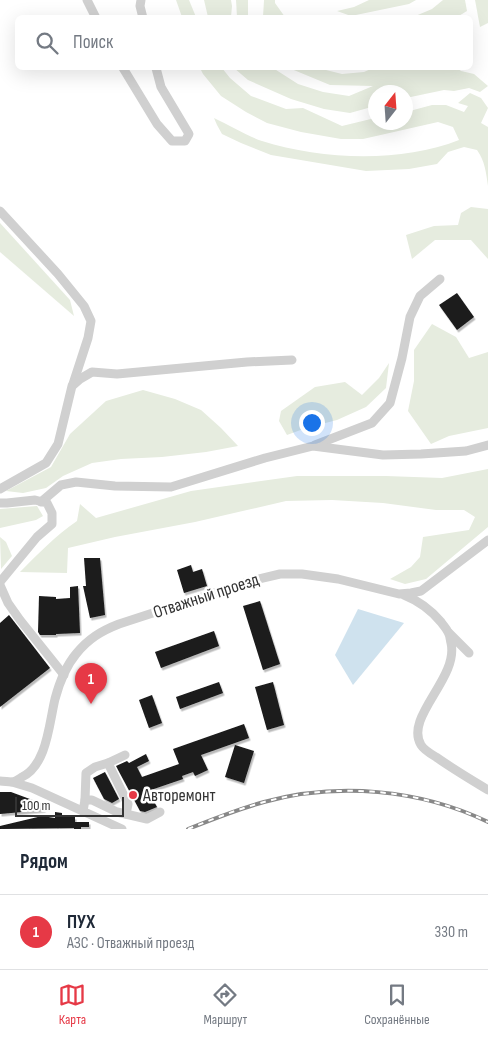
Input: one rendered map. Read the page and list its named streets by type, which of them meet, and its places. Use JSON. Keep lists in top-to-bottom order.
{
  "streets": {
    "street": ["Отважный проезд"]
  },
  "places": ["Авторемонт"],
  "scale_bar": "100 m",
  "north": "top",
  "page": {
    "search": "Поиск",
    "pins": "1",
    "scale": "100 m",
    "heading": "Рядом",
    "list": [
      {
        "mark": "1",
        "name": "ПУХ",
        "note": "АЗС · Отважный проезд",
        "value": "330 m"
      }
    ],
    "nav": ["Карта", "Маршрут", "Сохранённые"]
  }
}
